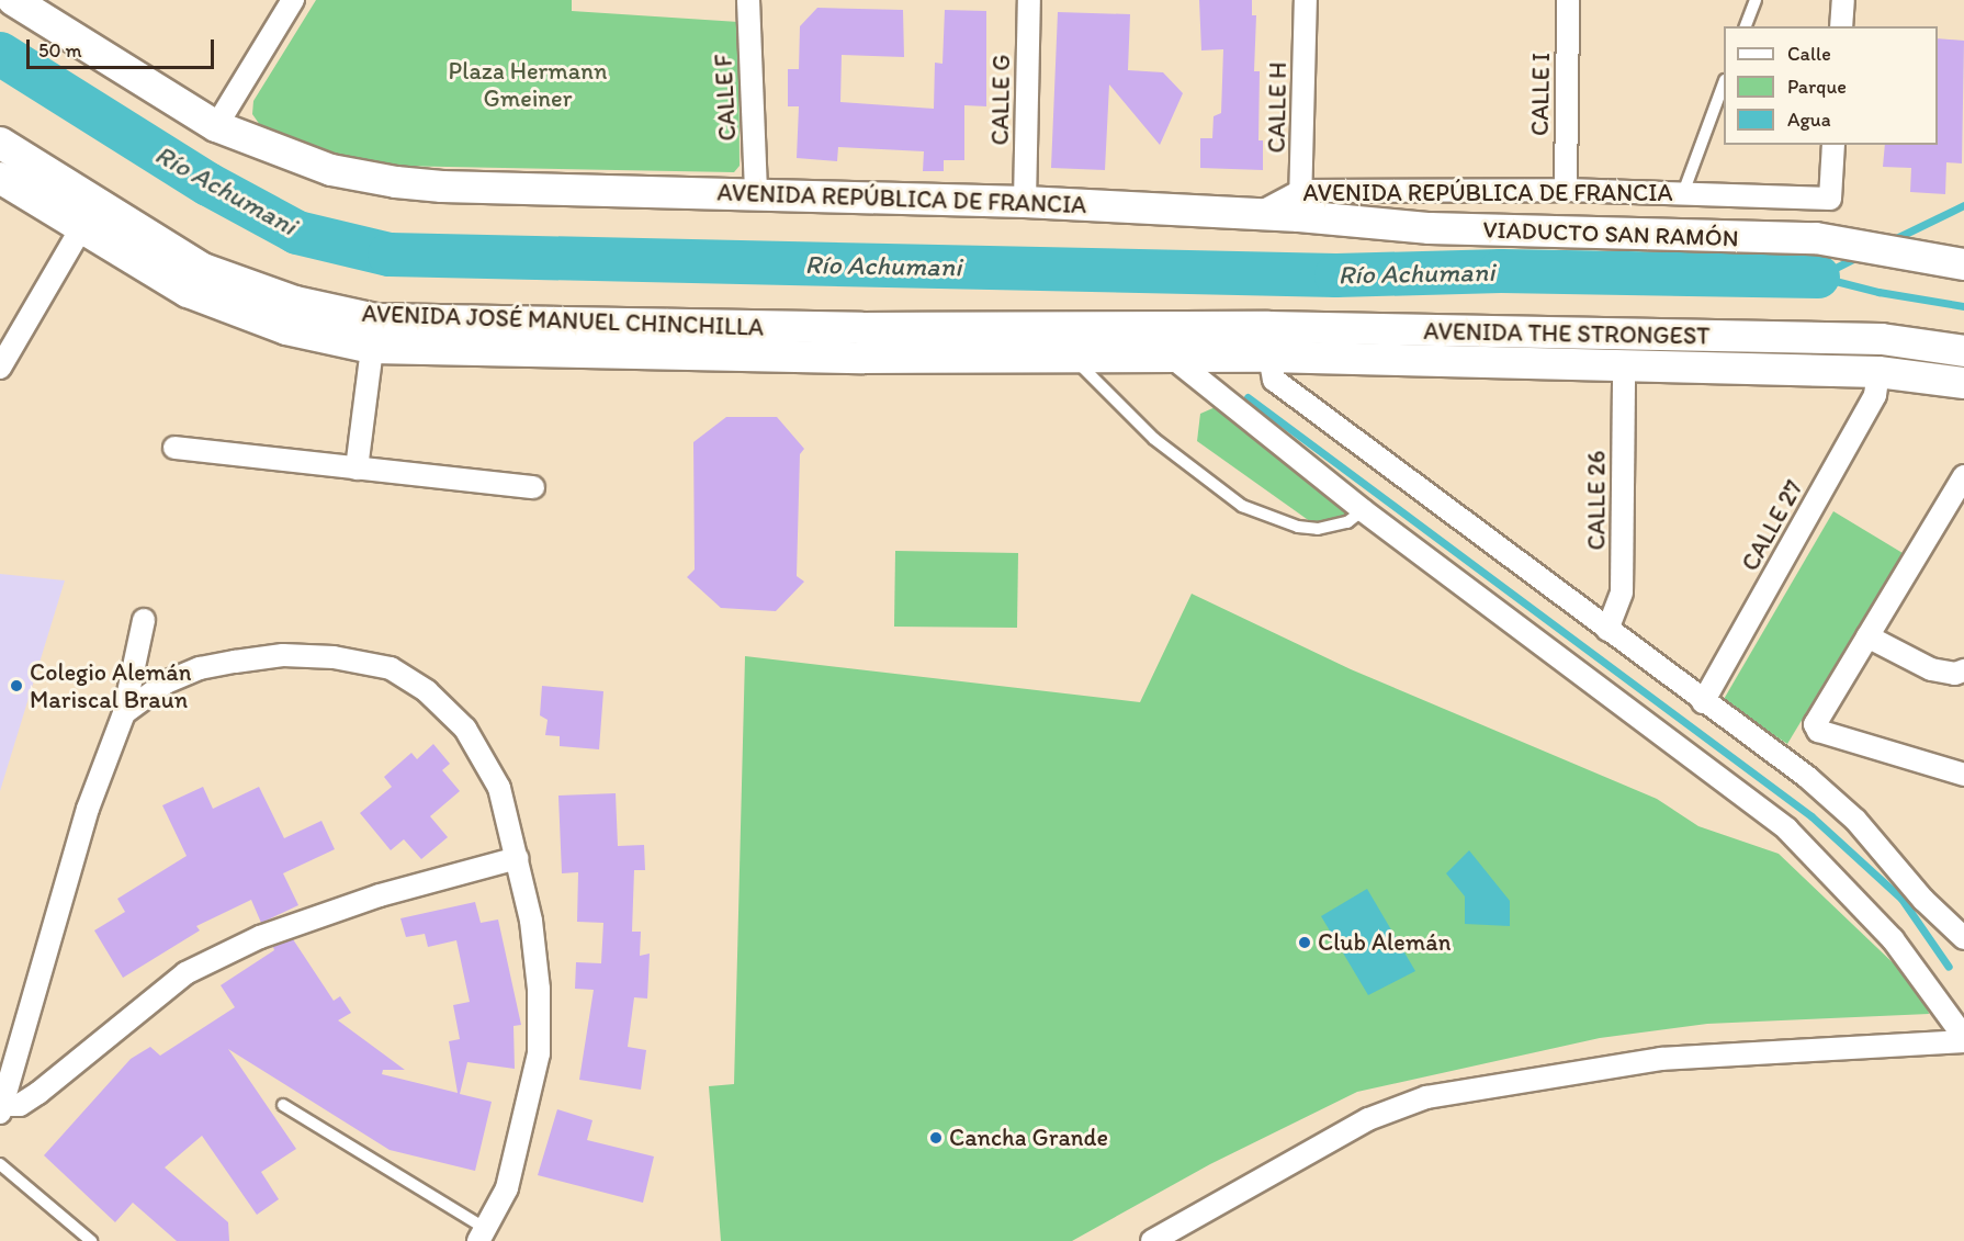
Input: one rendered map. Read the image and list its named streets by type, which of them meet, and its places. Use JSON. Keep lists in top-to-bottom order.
{
  "streets": {
    "main road": [
      "AVENIDA REPÚBLICA DE FRANCIA",
      "VIADUCTO SAN RAMÓN",
      "AVENIDA JOSÉ MANUEL CHINCHILLA",
      "AVENIDA THE STRONGEST"
    ],
    "street": [
      "CALLE I",
      "CALLE F",
      "CALLE G",
      "CALLE H",
      "CALLE 26",
      "CALLE 27"
    ]
  },
  "crossings": [
    ["CALLE I", "AVENIDA REPÚBLICA DE FRANCIA"],
    ["CALLE F", "AVENIDA REPÚBLICA DE FRANCIA"],
    ["CALLE G", "AVENIDA REPÚBLICA DE FRANCIA"],
    ["CALLE H", "AVENIDA REPÚBLICA DE FRANCIA"],
    ["CALLE H", "VIADUCTO SAN RAMÓN"],
    ["AVENIDA REPÚBLICA DE FRANCIA", "VIADUCTO SAN RAMÓN"],
    ["AVENIDA JOSÉ MANUEL CHINCHILLA", "AVENIDA THE STRONGEST"],
    ["AVENIDA THE STRONGEST", "CALLE 26"],
    ["AVENIDA THE STRONGEST", "CALLE 27"]
  ],
  "water": ["Río Achumani"],
  "parks": ["Plaza Hermann Gmeiner"],
  "places": ["Colegio Alemán Mariscal Braun", "Club Alemán", "Cancha Grande"],
  "legend": ["Calle", "Parque", "Agua"],
  "scale_bar": "50 m"
}
